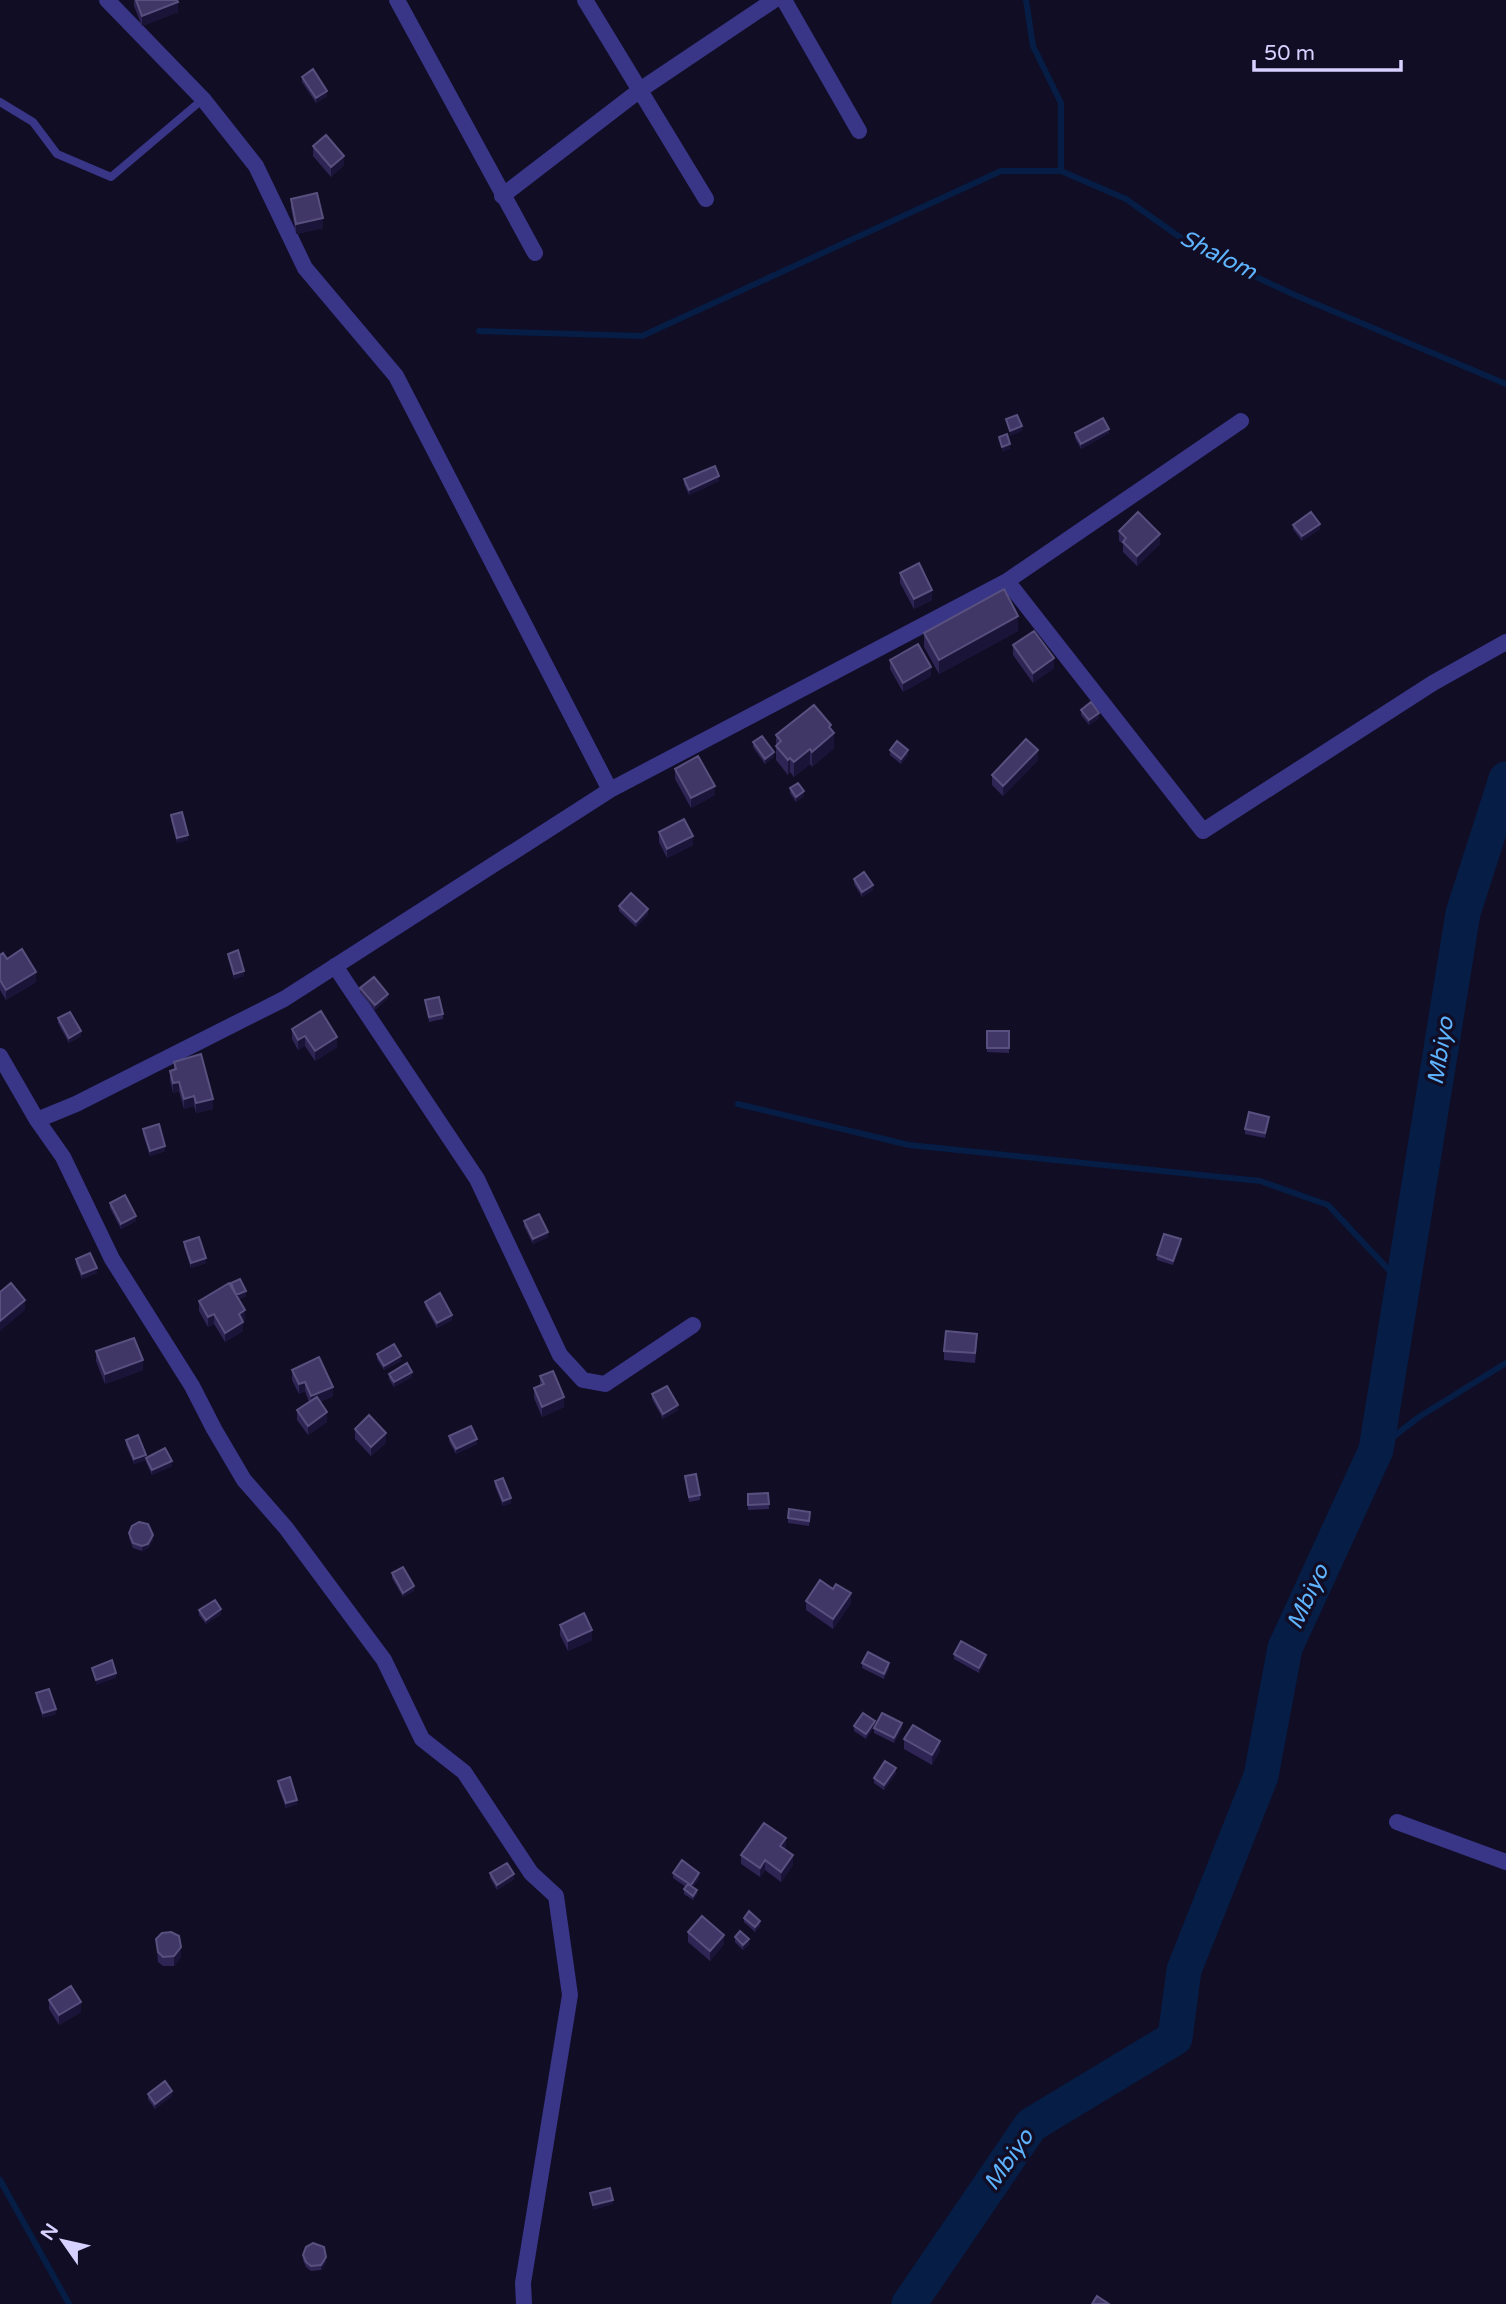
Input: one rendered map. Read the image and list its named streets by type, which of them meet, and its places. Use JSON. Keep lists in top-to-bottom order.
{
  "water": ["Shalom", "Mbiyo"],
  "scale_bar": "50 m",
  "north": "top left"
}
